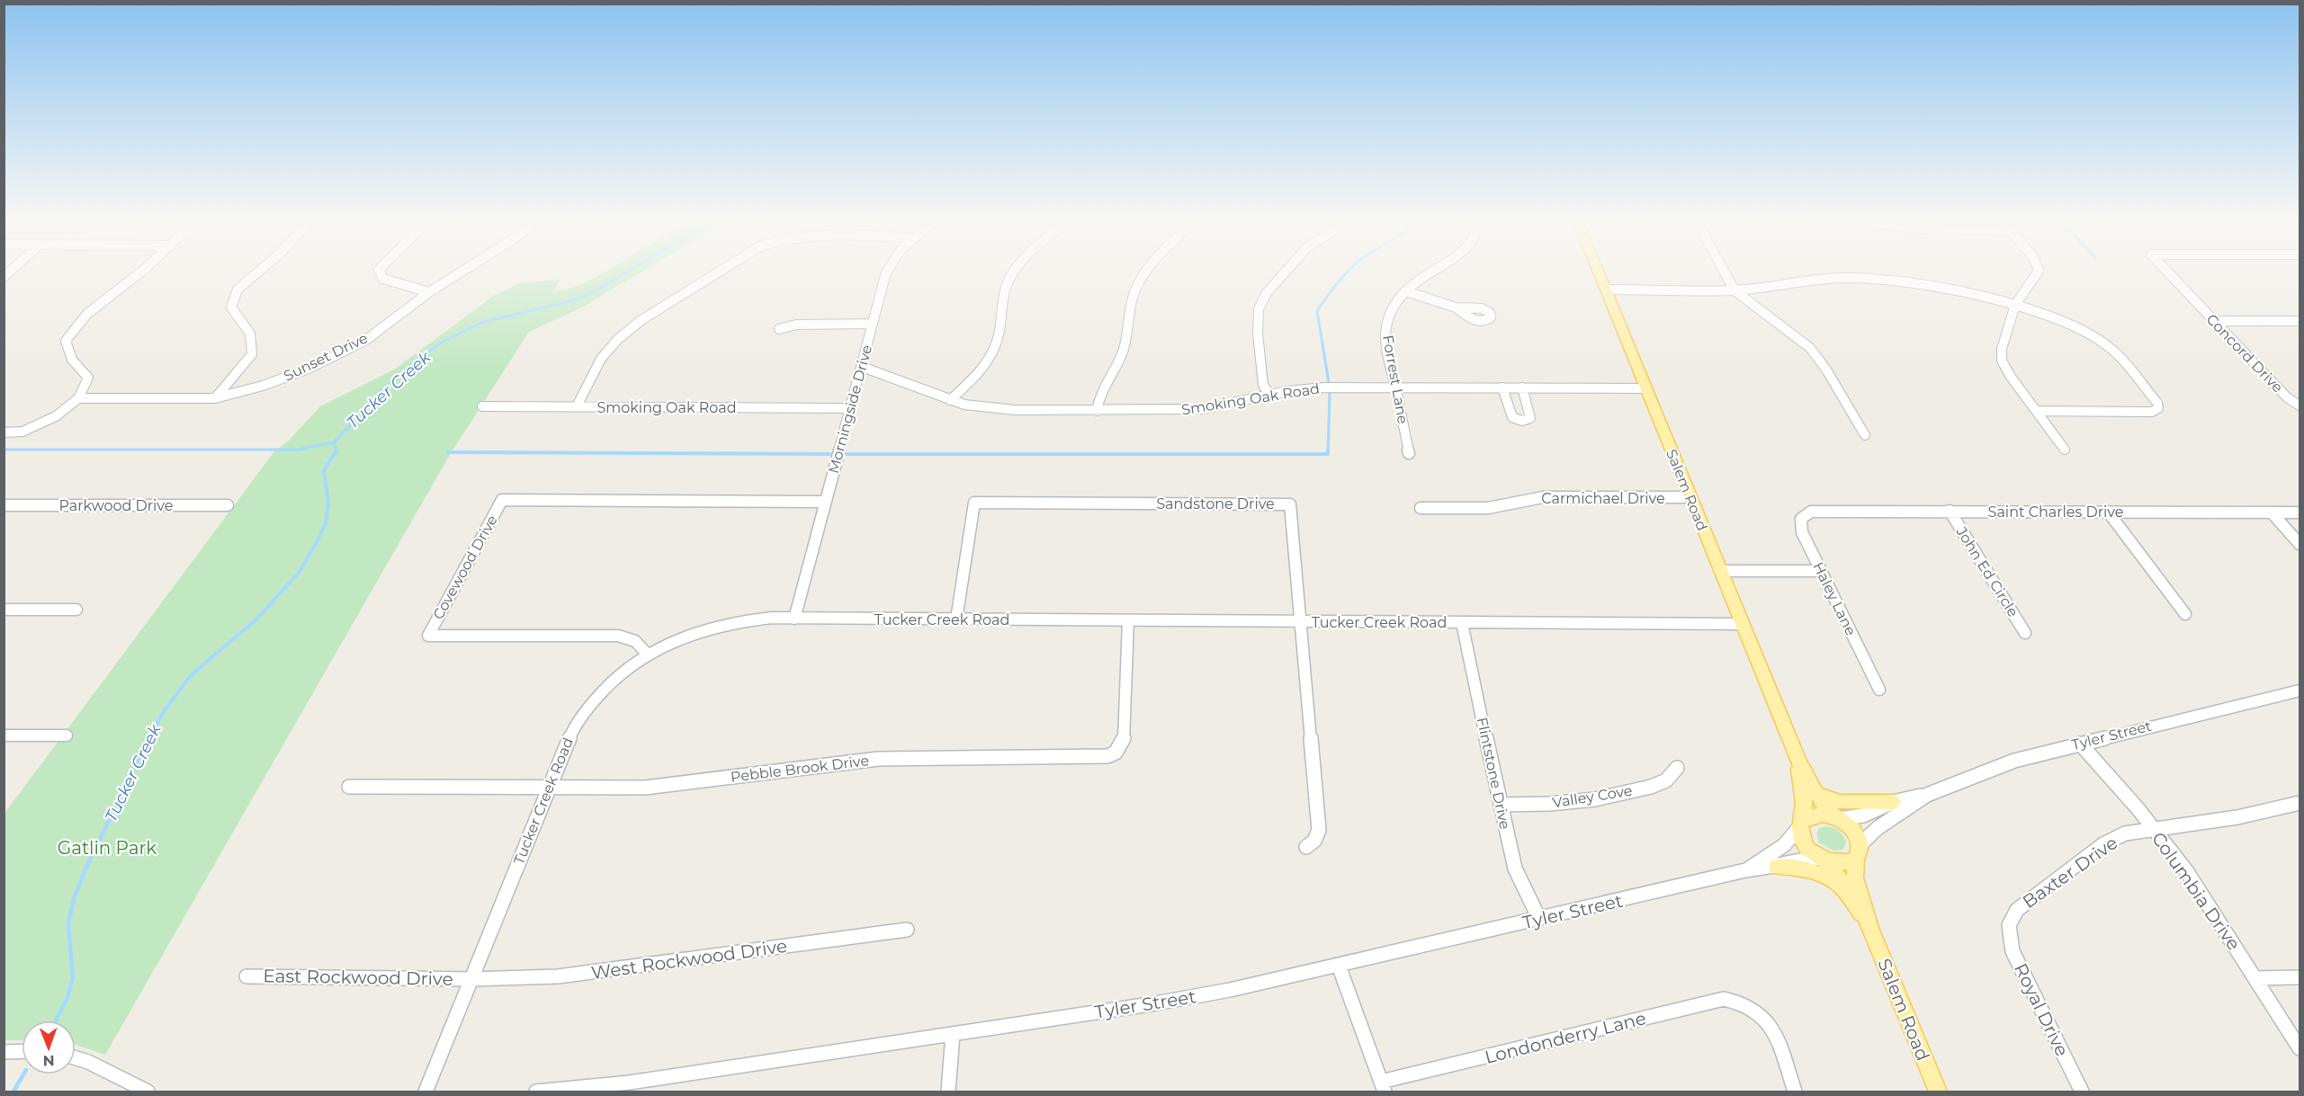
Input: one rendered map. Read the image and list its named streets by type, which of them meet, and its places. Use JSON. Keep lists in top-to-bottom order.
{
  "streets": {
    "main road": ["Salem Road"],
    "street": [
      "Concord Drive",
      "Sunset Drive",
      "Forrest Lane",
      "Smoking Oak Road",
      "Morningside Drive",
      "Carmichael Drive",
      "Sandstone Drive",
      "Parkwood Drive",
      "Saint Charles Drive",
      "Covewood Drive",
      "John Ed Circle",
      "Haley Lane",
      "Tucker Creek Road",
      "Tyler Street",
      "Pebble Brook Drive",
      "Flintstone Drive",
      "Valley Cove",
      "Baxter Drive",
      "Columbia Drive",
      "West Rockwood Drive",
      "East Rockwood Drive",
      "Royal Drive",
      "Londonderry Lane"
    ]
  },
  "crossings": [
    ["Forrest Lane", "Smoking Oak Road"],
    ["Smoking Oak Road", "Morningside Drive"],
    ["Smoking Oak Road", "Salem Road"],
    ["Morningside Drive", "Covewood Drive"],
    ["Morningside Drive", "Tucker Creek Road"],
    ["Salem Road", "Carmichael Drive"],
    ["Salem Road", "Tucker Creek Road"],
    ["Salem Road", "Tyler Street"],
    ["Sandstone Drive", "Tucker Creek Road"],
    ["Saint Charles Drive", "John Ed Circle"],
    ["Saint Charles Drive", "Haley Lane"],
    ["Covewood Drive", "Tucker Creek Road"],
    ["Tucker Creek Road", "Pebble Brook Drive"],
    ["Tucker Creek Road", "Flintstone Drive"],
    ["Tucker Creek Road", "West Rockwood Drive"],
    ["Tucker Creek Road", "East Rockwood Drive"],
    ["Tyler Street", "Flintstone Drive"],
    ["Tyler Street", "Columbia Drive"],
    ["Flintstone Drive", "Valley Cove"],
    ["Baxter Drive", "Columbia Drive"],
    ["Baxter Drive", "Royal Drive"],
    ["West Rockwood Drive", "East Rockwood Drive"]
  ],
  "water": ["Tucker Creek"],
  "parks": ["Gatlin Park"],
  "north": "bottom"
}
